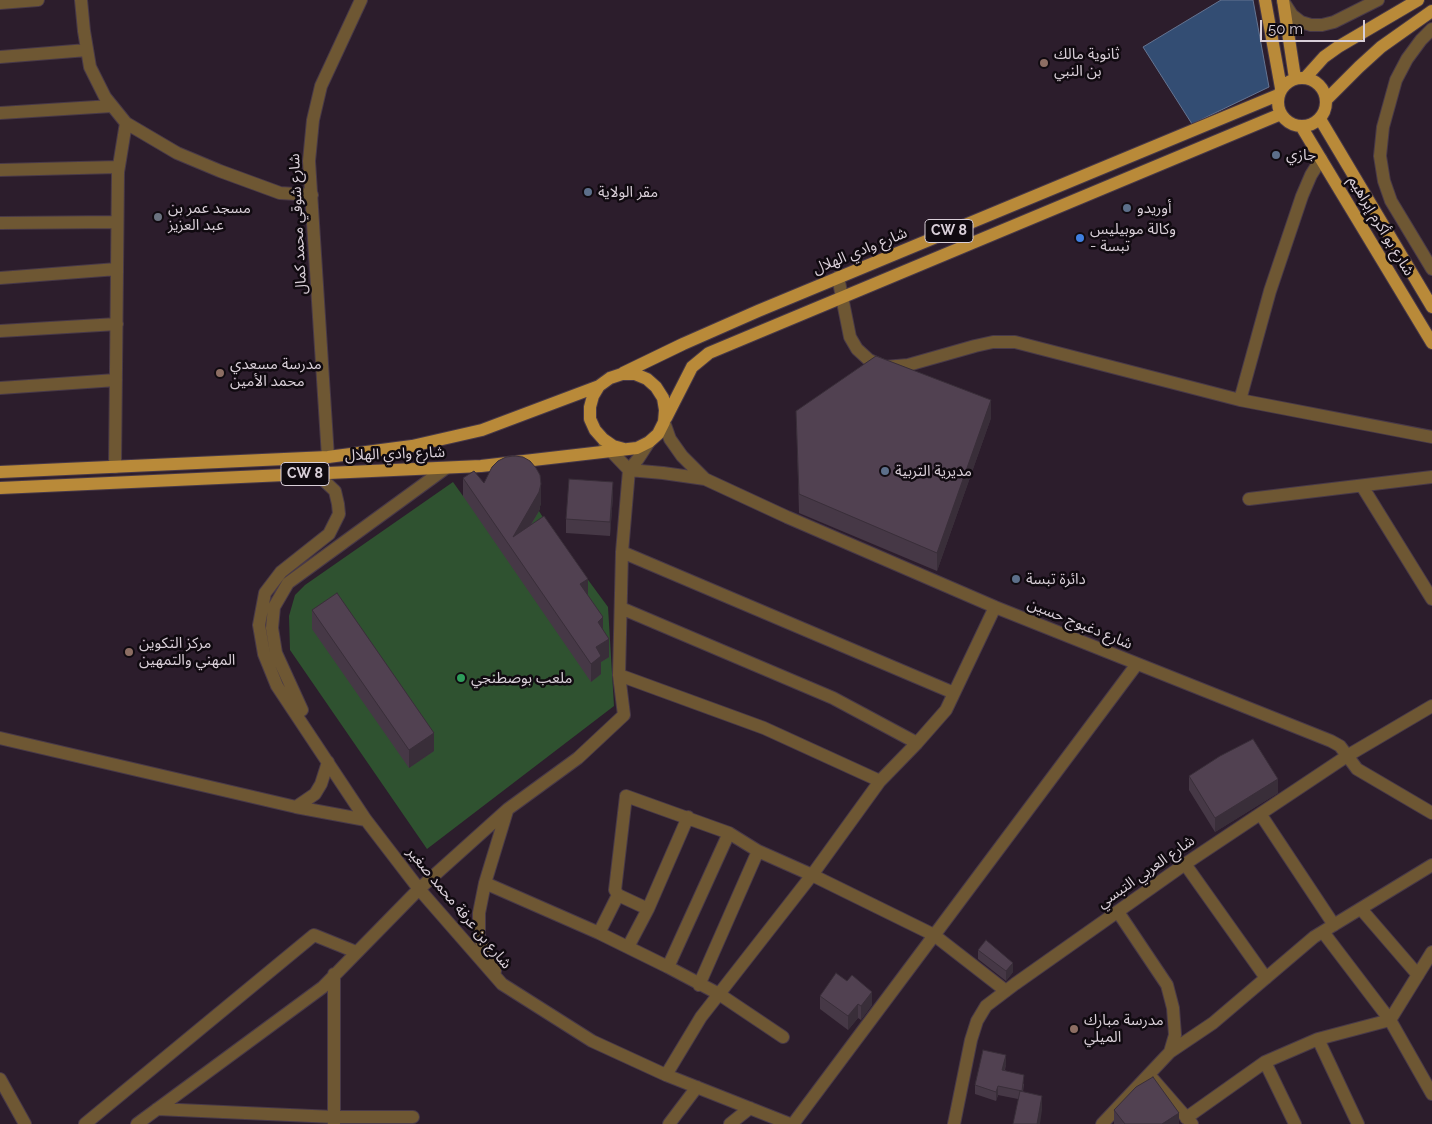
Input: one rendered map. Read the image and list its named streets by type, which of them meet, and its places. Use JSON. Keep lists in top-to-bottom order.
{
  "streets": {
    "main road": ["شارع بو أكرم إبراهيم", "CW 8", "شارع وادي الهلال"],
    "street": [
      "شارع شوقي محمد كمال",
      "شارع دغبوج حسين",
      "شارع العربي التبسي",
      "شارع بن عرفة محمد صغير"
    ]
  },
  "crossings": [
    ["شارع شوقي محمد كمال", "شارع وادي الهلال"],
    ["شارع بو أكرم إبراهيم", "CW 8"],
    ["شارع بو أكرم إبراهيم", "شارع وادي الهلال"],
    ["CW 8", "شارع وادي الهلال"],
    ["شارع وادي الهلال", "شارع بن عرفة محمد صغير"],
    ["شارع دغبوج حسين", "شارع العربي التبسي"]
  ],
  "places": [
    "ثانوية مالك بن النبي",
    "جازي",
    "مقر الولاية",
    "أوريدو",
    "مسجد عمر بن عبد العزيز",
    "وكالة موبيليس - تبسة",
    "مدرسة مسعدي محمد الأمين",
    "مديرية التربية",
    "دائرة تبسة",
    "مركز التكوين المهني والتمهين",
    "ملعب بوصطنجي",
    "مدرسة مبارك الميلي"
  ],
  "scale_bar": "50 m"
}
